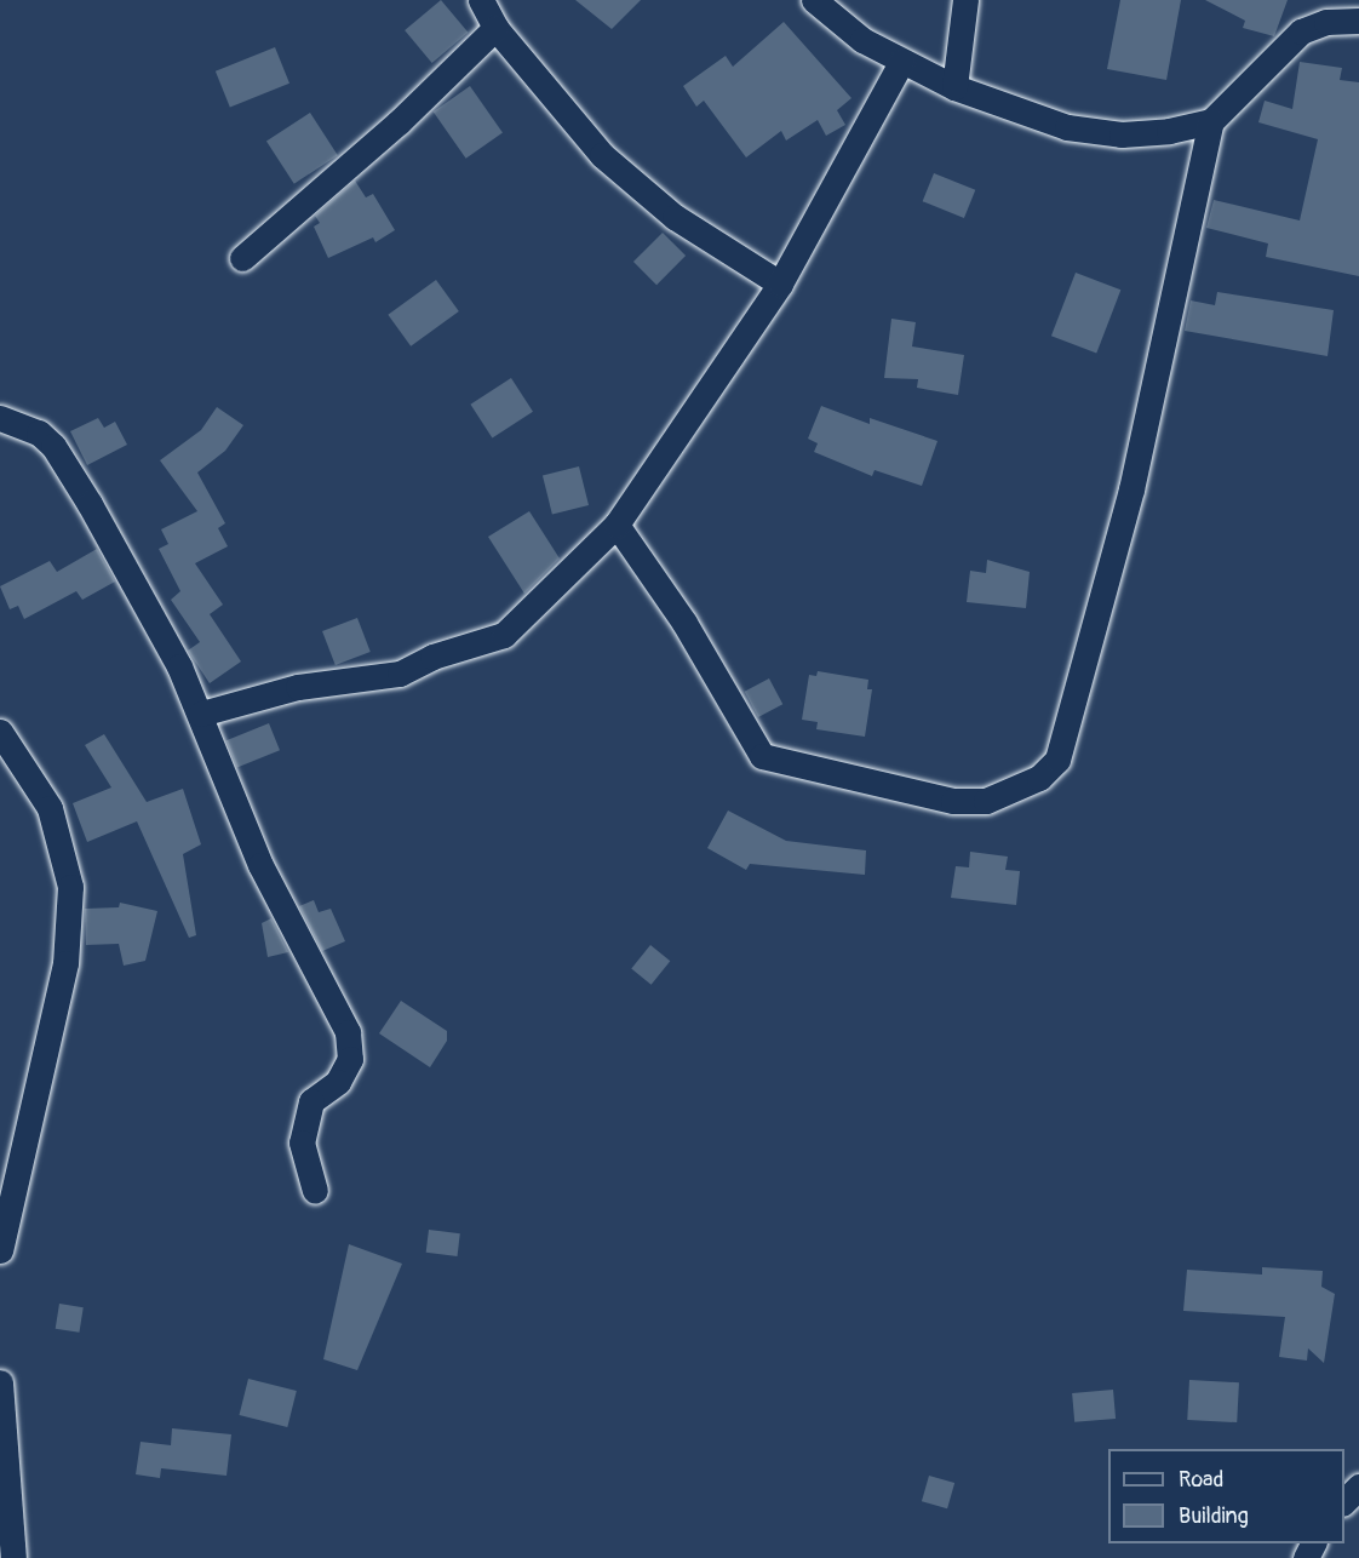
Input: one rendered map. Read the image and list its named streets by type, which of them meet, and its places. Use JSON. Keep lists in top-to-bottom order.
{
  "legend": ["Road", "Building"]
}
